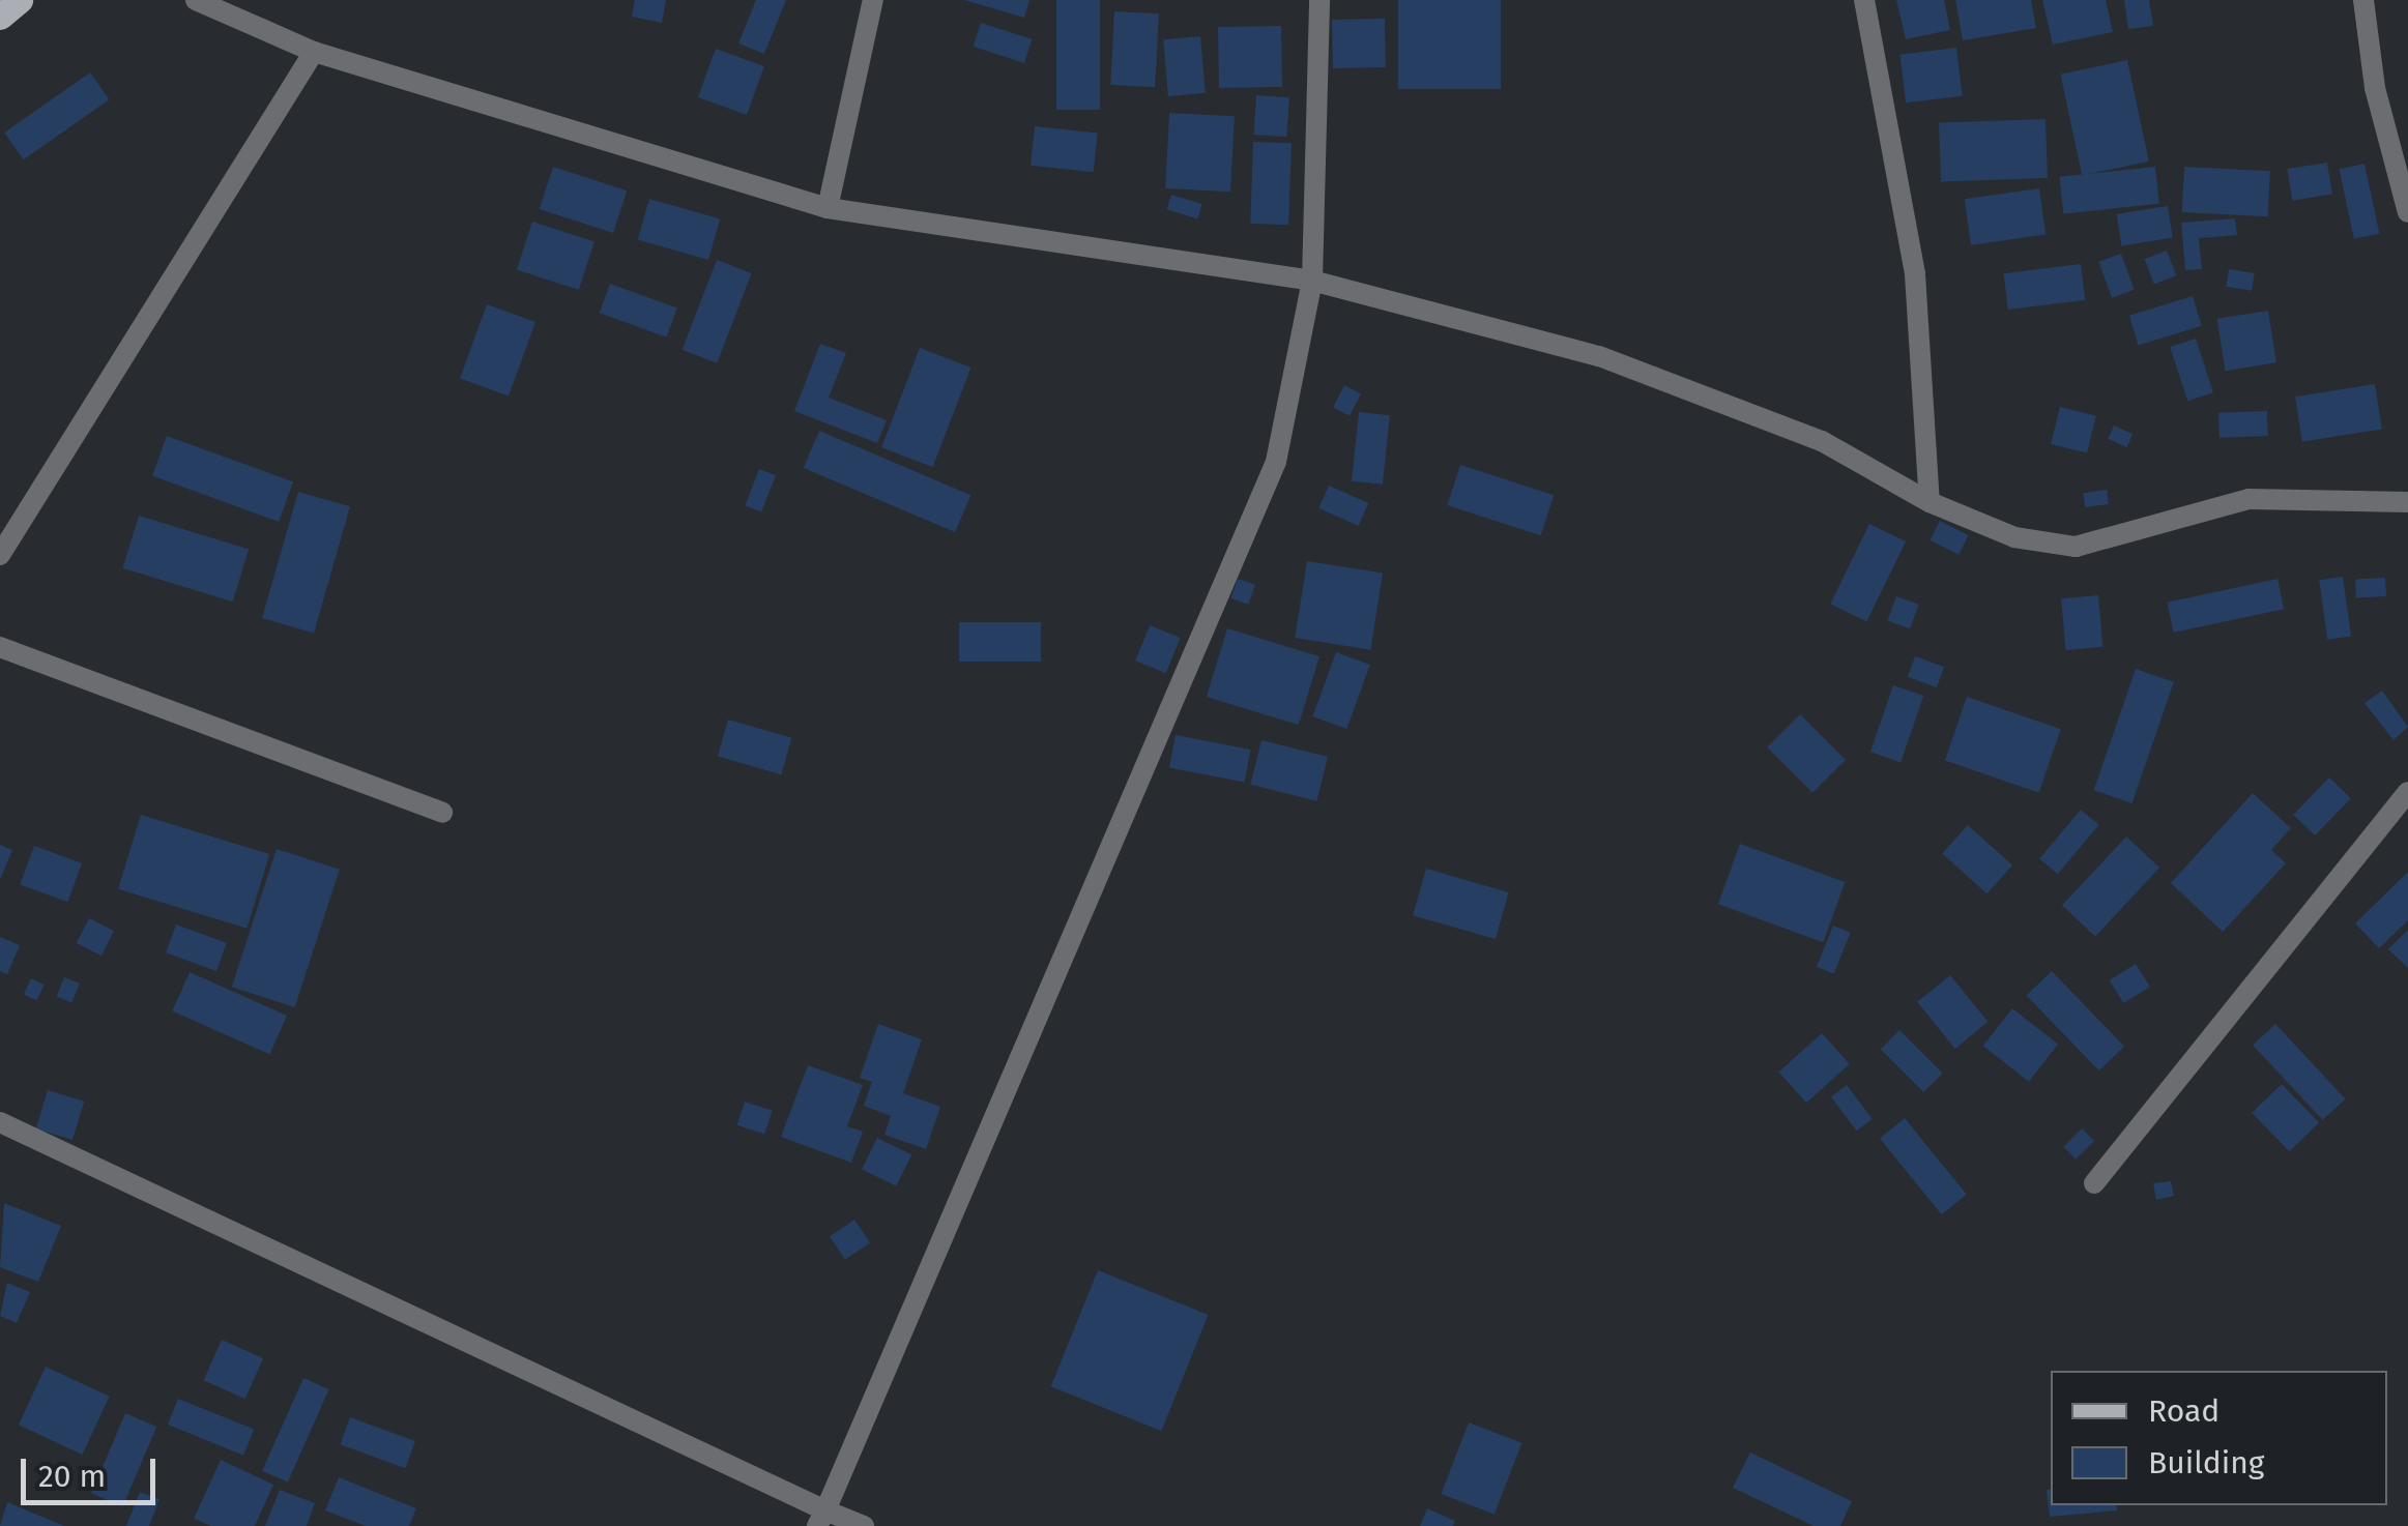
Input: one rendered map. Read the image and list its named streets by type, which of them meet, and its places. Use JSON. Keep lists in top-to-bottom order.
{
  "legend": ["Road", "Building"],
  "scale_bar": "20 m"
}
